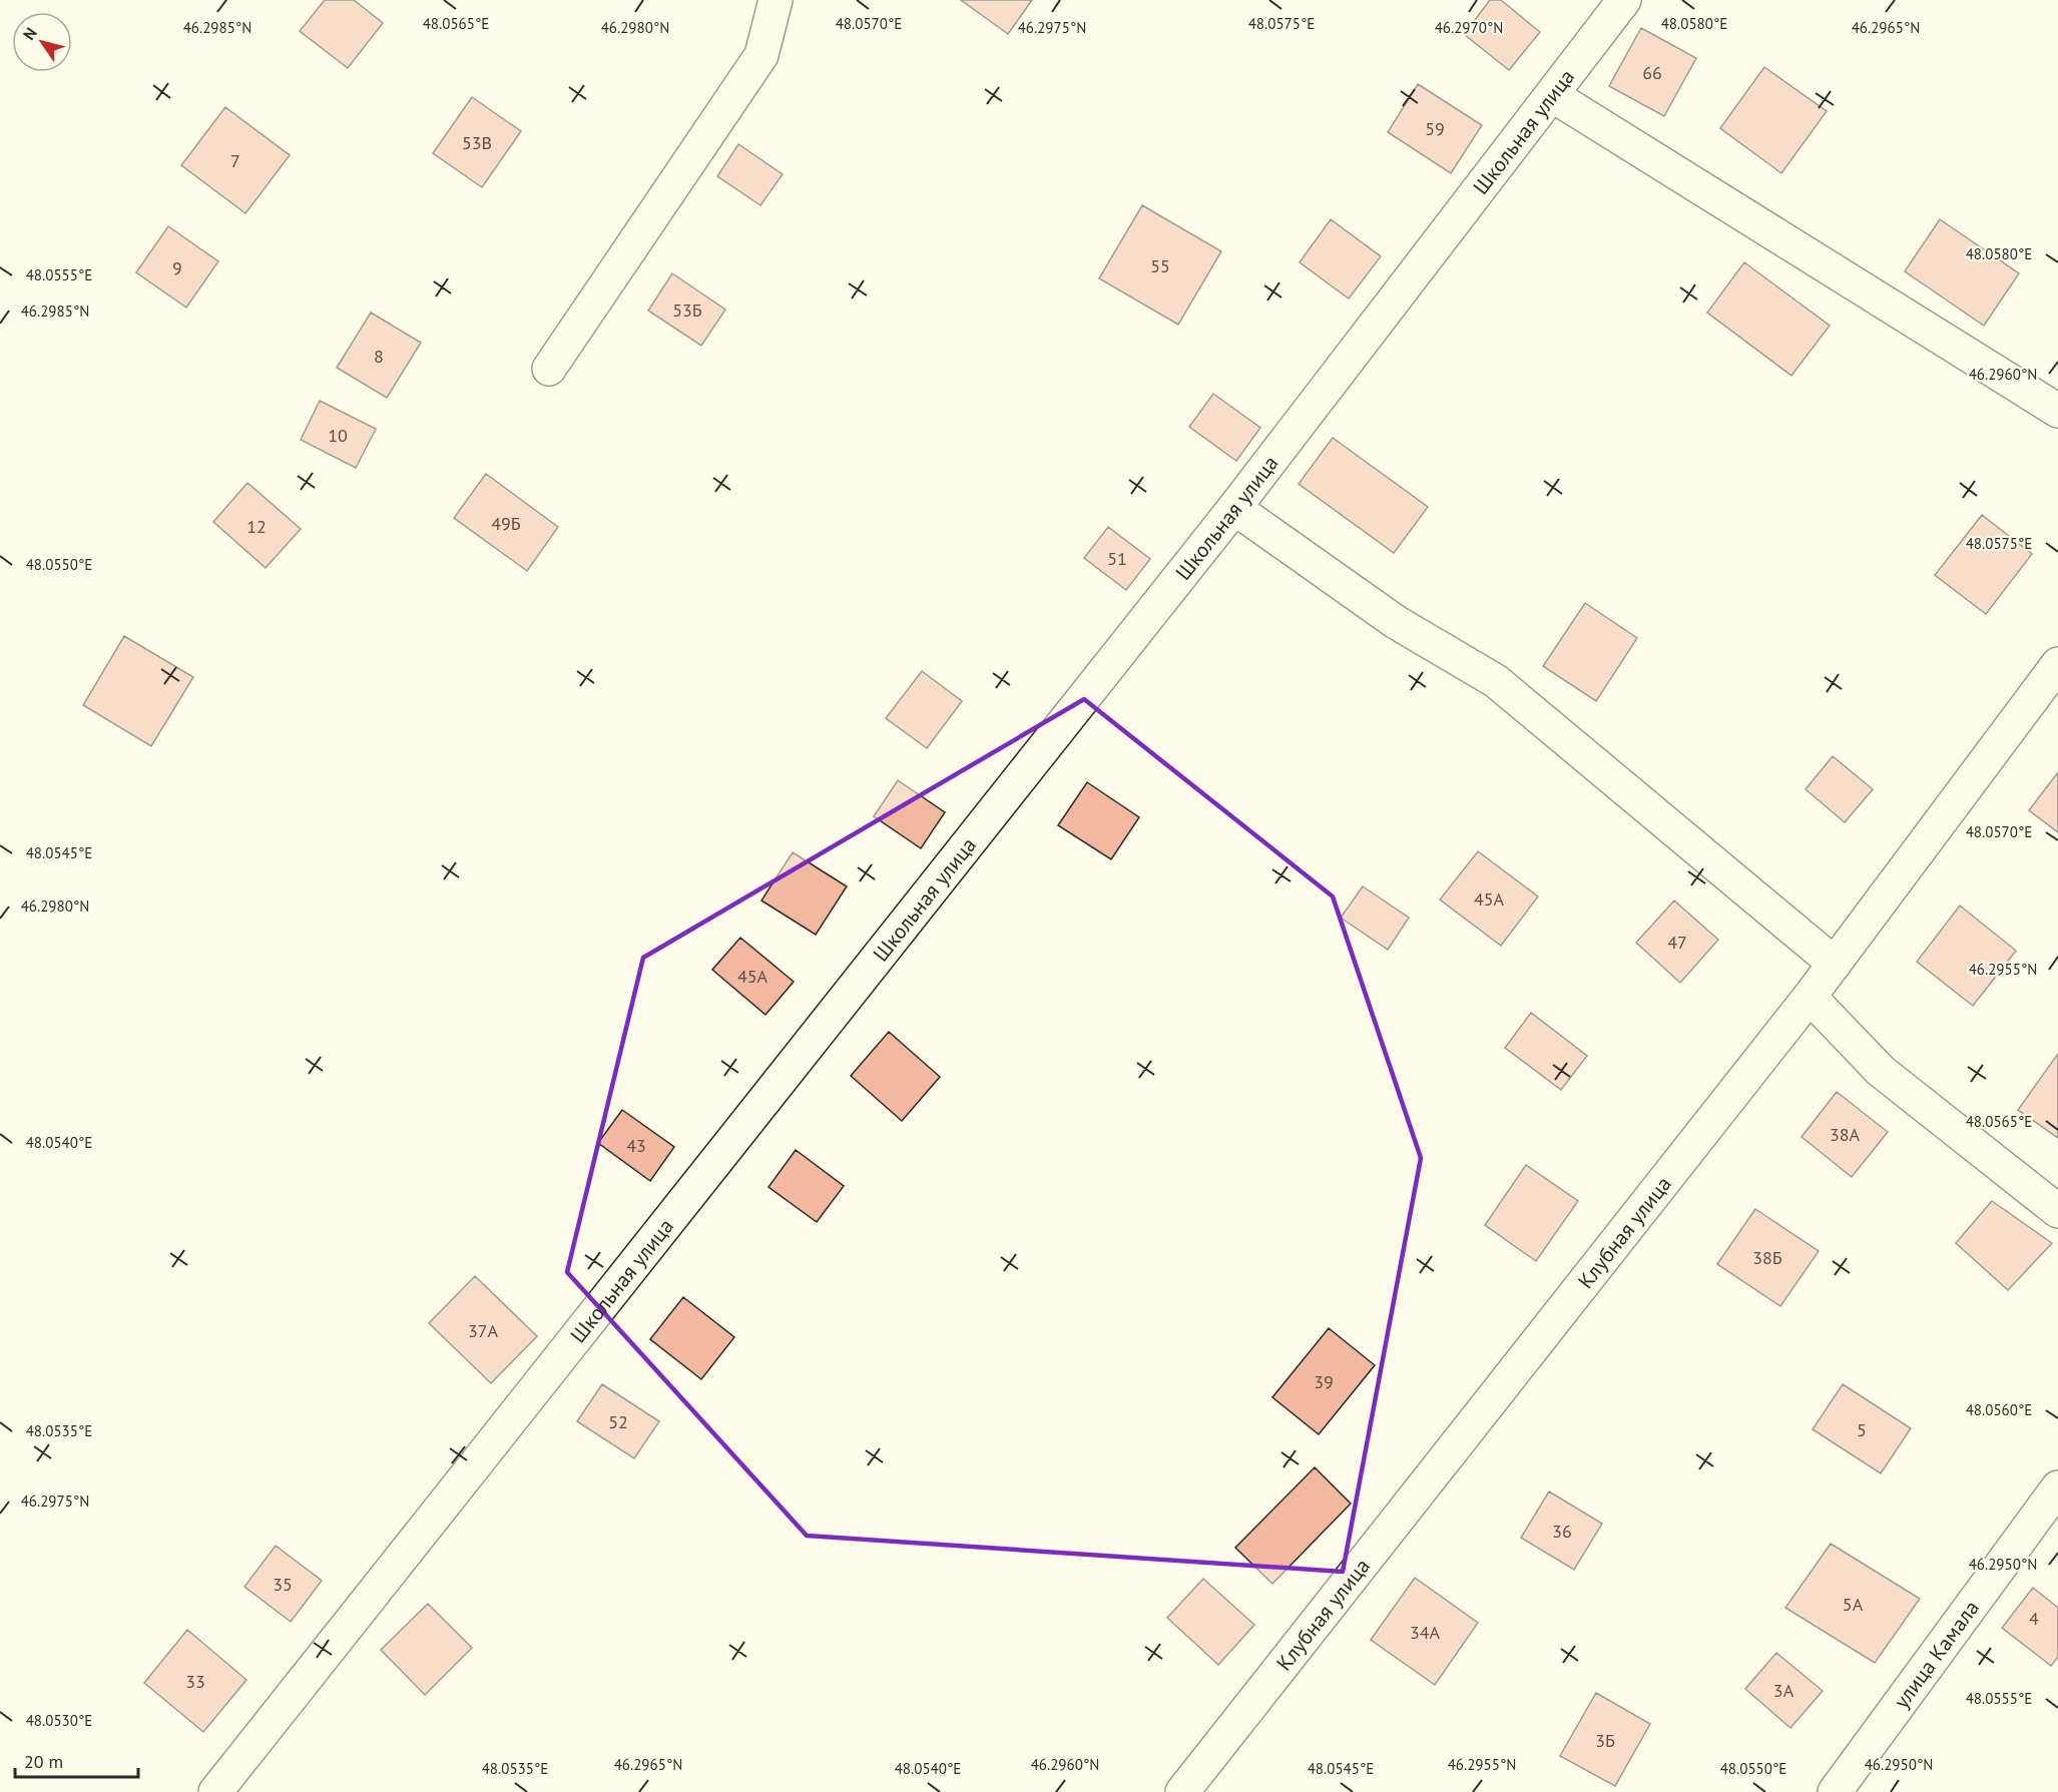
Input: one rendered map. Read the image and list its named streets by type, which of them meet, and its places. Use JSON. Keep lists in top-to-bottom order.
{
  "streets": {
    "street": ["Школьная улица", "Клубная улица", "улица Камала"]
  },
  "house_numbers": [
    "66",
    "59",
    "53В",
    "7",
    "55",
    "9",
    "53Б",
    "8",
    "10",
    "49Б",
    "12",
    "51",
    "45А",
    "47",
    "45А",
    "38А",
    "43",
    "38Б",
    "37А",
    "39",
    "52",
    "5",
    "36",
    "35",
    "5А",
    "4",
    "34А",
    "33",
    "3А",
    "3Б"
  ],
  "scale_bar": "20 m",
  "north": "top left",
  "coordinates": [
    "48.0565°E",
    "48.0570°E",
    "48.0575°E",
    "48.0580°E",
    "46.2985°N",
    "46.2980°N",
    "46.2975°N",
    "46.2970°N",
    "46.2965°N",
    "48.0555°E",
    "46.2960°N",
    "48.0550°E",
    "48.0545°E",
    "46.2955°N",
    "48.0540°E",
    "48.0560°E",
    "48.0535°E",
    "46.2950°N",
    "48.0530°E"
  ]
}
